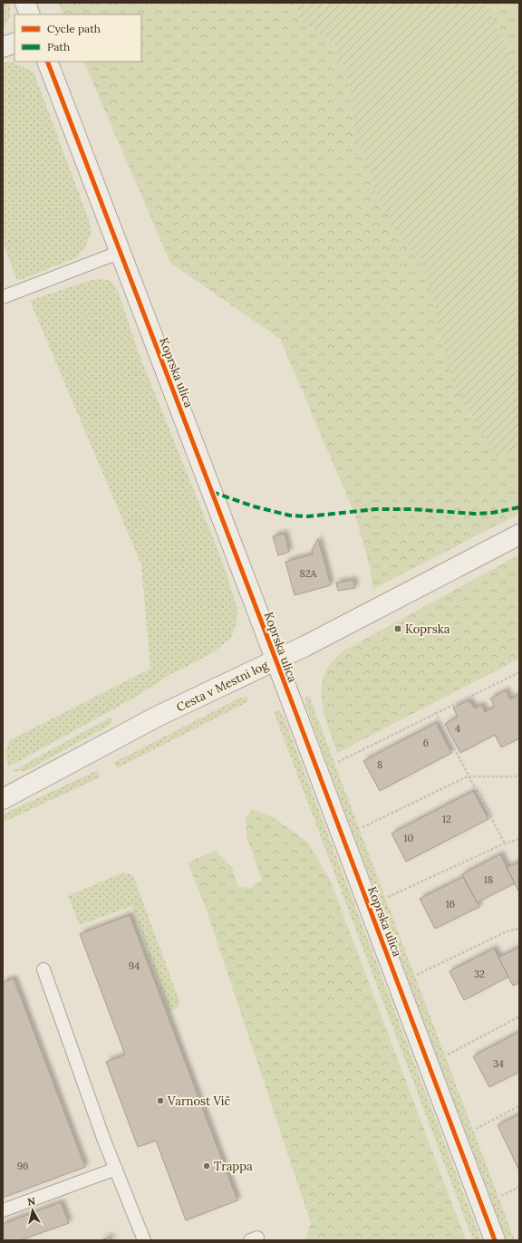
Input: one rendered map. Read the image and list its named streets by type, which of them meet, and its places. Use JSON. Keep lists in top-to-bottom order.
{
  "streets": {
    "street": ["Koprska ulica", "Cesta v Mestni log"]
  },
  "crossings": [
    ["Koprska ulica", "Cesta v Mestni log"]
  ],
  "places": {
    "transit": ["Koprska"],
    "other": ["Varnost Vič", "Trappa"]
  },
  "house_numbers": [
    "82A",
    "4",
    "6",
    "8",
    "12",
    "10",
    "18",
    "16",
    "94",
    "32",
    "34",
    "96"
  ],
  "legend": ["Cycle path", "Path"],
  "north": "top"
}
